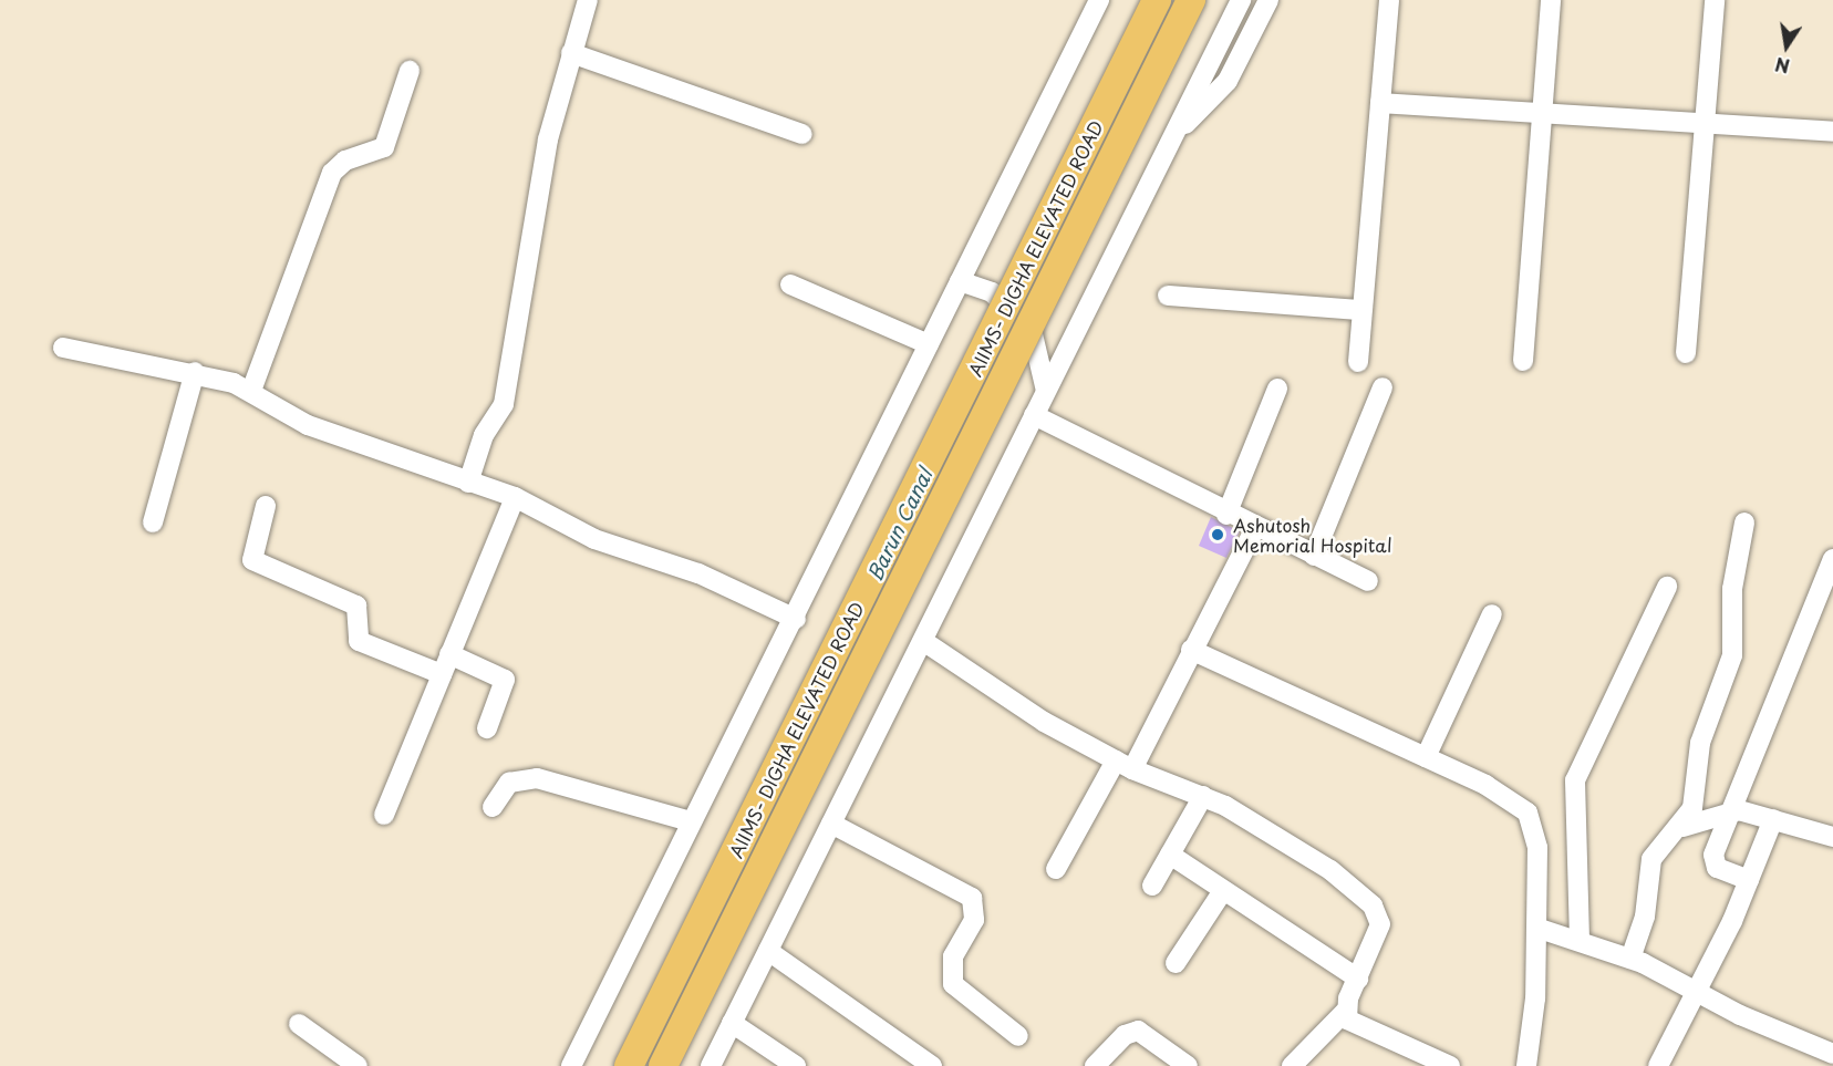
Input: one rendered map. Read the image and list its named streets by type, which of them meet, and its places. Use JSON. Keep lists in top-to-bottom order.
{
  "streets": {
    "highway": ["AIIMS- DIGHA ELEVATED ROAD"]
  },
  "water": ["Barun Canal"],
  "places": ["Ashutosh Memorial Hospital"],
  "north": "bottom"
}
